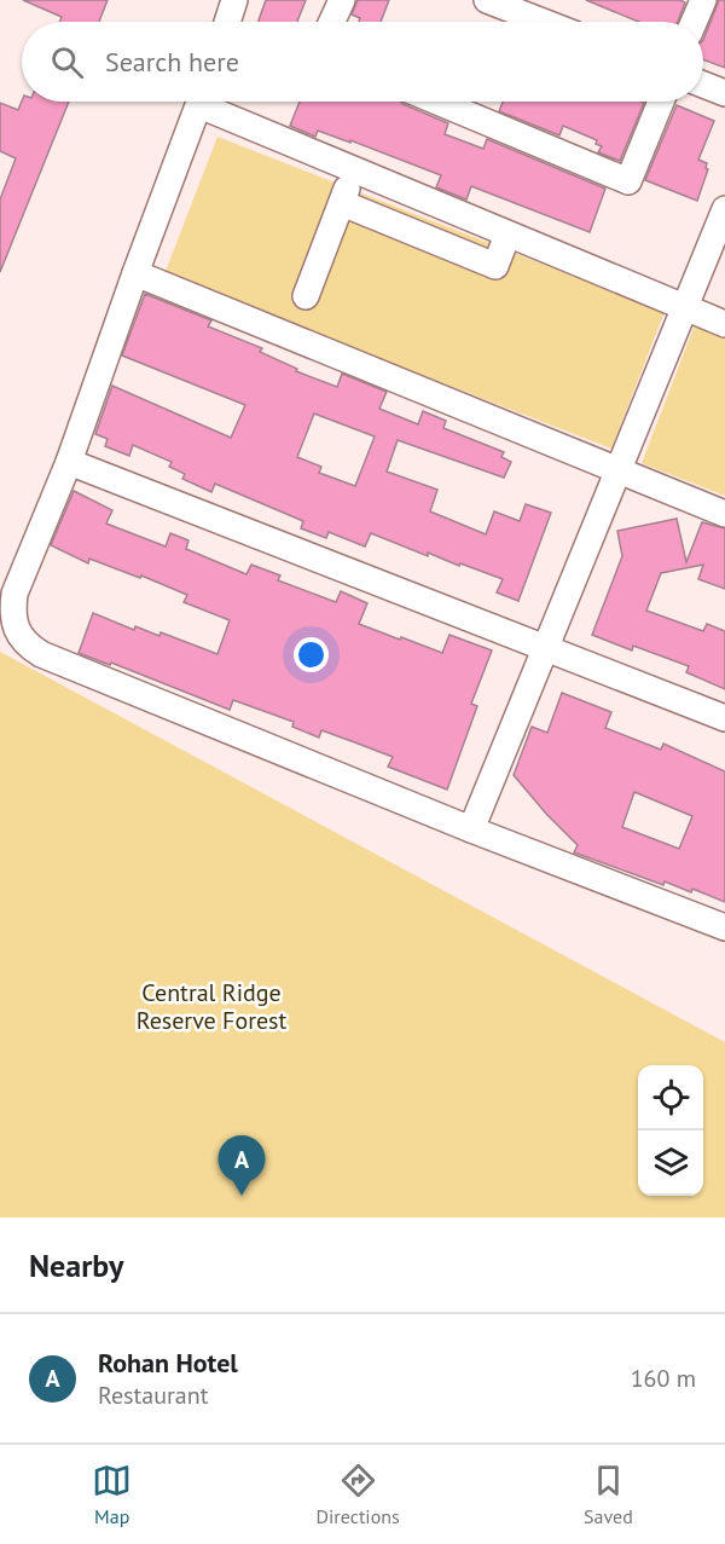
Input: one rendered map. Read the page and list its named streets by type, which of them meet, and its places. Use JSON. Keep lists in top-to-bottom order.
{
  "parks": ["Central Ridge Reserve Forest"],
  "page": {
    "search": "Search here",
    "pins": "A",
    "heading": "Nearby",
    "list": [
      {
        "mark": "A",
        "name": "Rohan Hotel",
        "note": "Restaurant",
        "value": "160 m"
      }
    ],
    "nav": ["Map", "Directions", "Saved"]
  }
}
